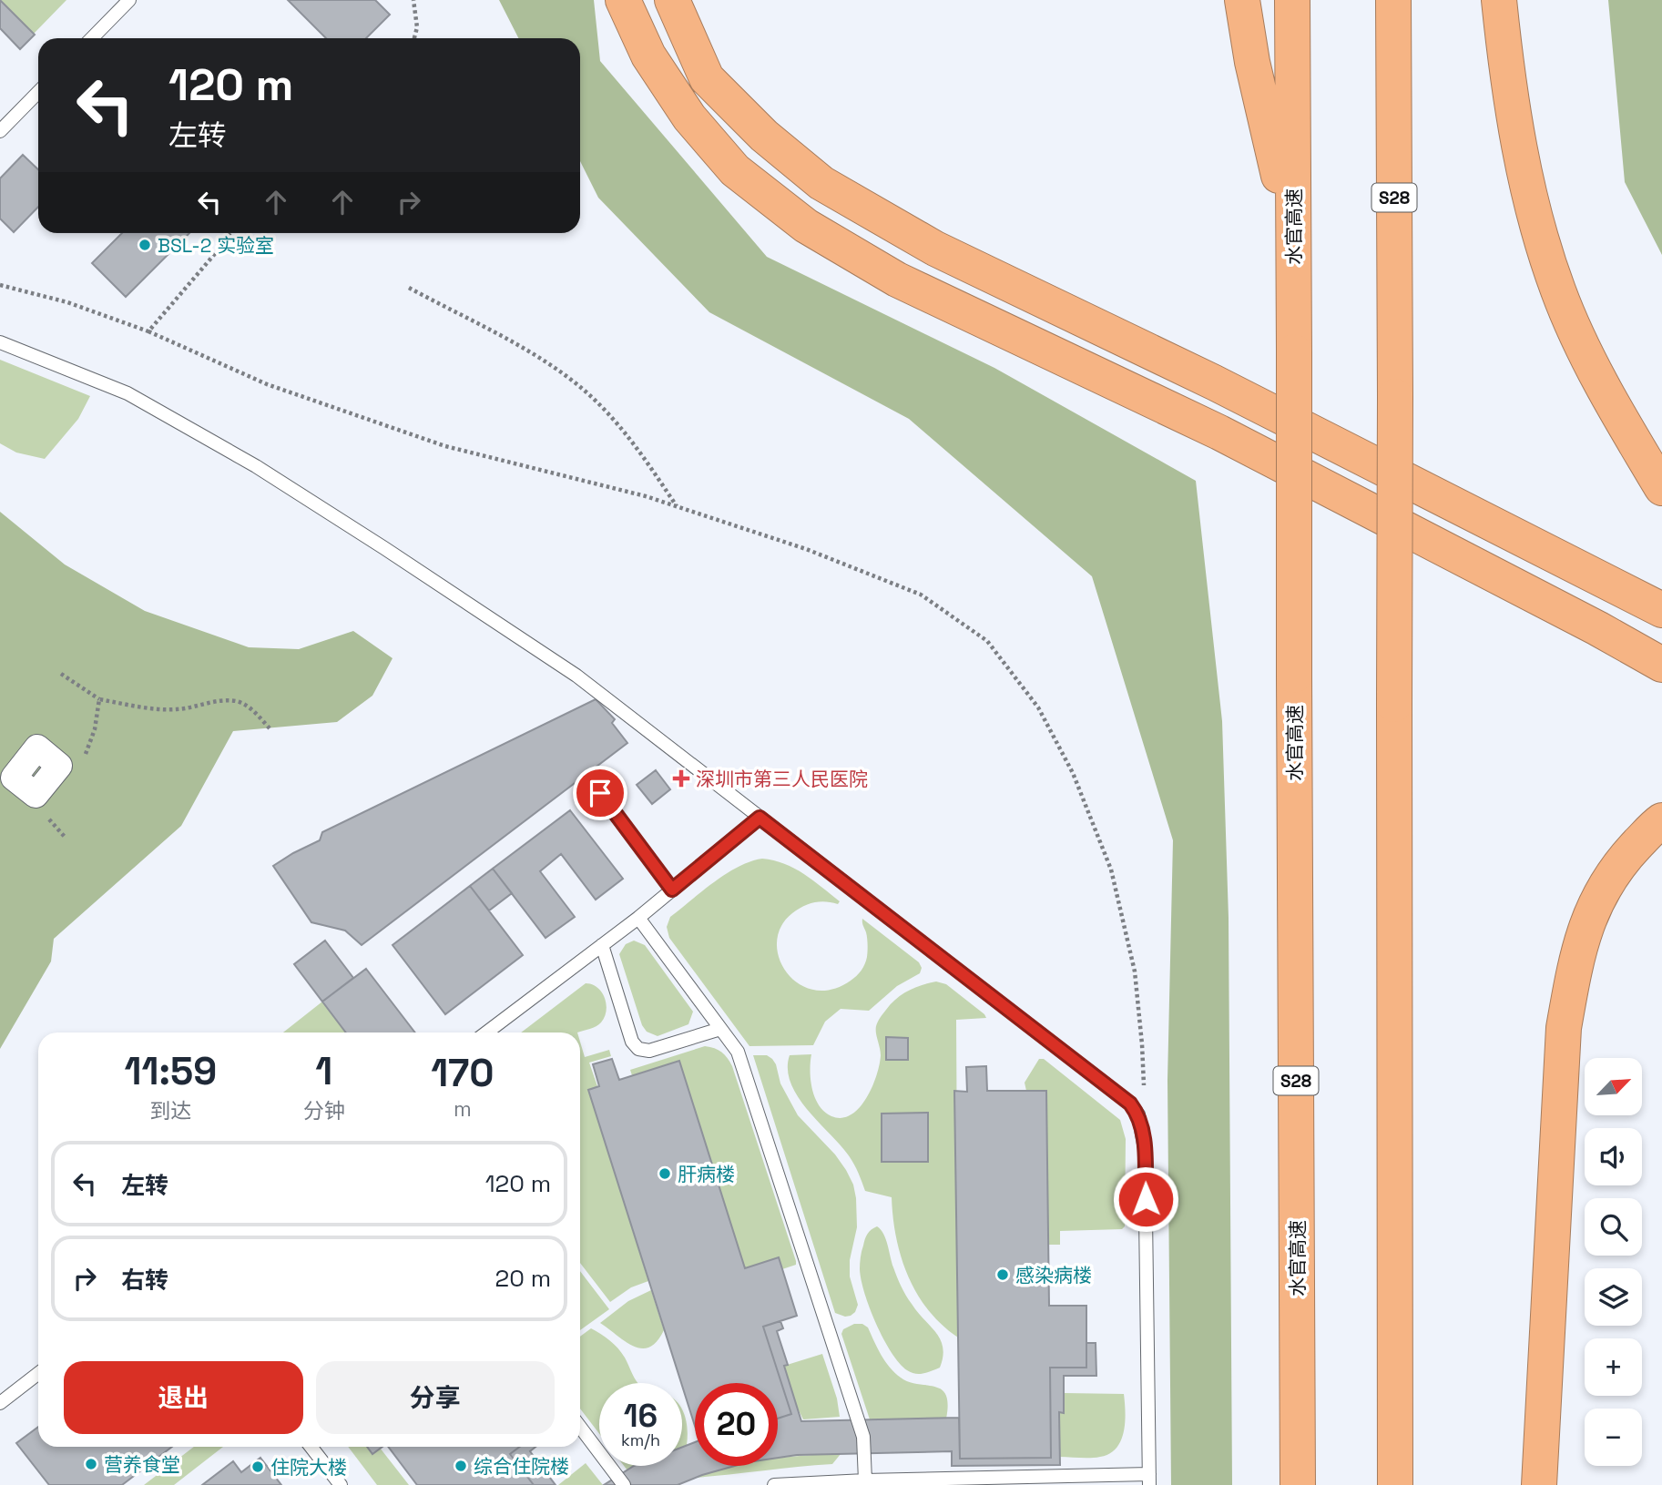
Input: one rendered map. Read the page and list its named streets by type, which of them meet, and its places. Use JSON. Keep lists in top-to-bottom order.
{
  "streets": {
    "highway": ["S28", "水官高速"]
  },
  "places": {
    "other": [
      "BSL-2 实验室",
      "肝病楼",
      "感染病楼",
      "营养食堂",
      "综合住院楼",
      "住院大楼"
    ],
    "health": ["深圳市第三人民医院"]
  },
  "north": "top right",
  "page": {
    "turn": ["120 m", "左转"],
    "eta": [
      "11:59",
      "到达",
      "1",
      "分钟",
      "170",
      "m"
    ],
    "map_buttons": ["+", "−"],
    "list": [
      {
        "name": "左转",
        "value": "120 m"
      },
      {
        "name": "右转",
        "value": "20 m"
      }
    ],
    "buttons": ["退出", "分享"],
    "speed": "16 km/h",
    "limit": "20"
  }
}
